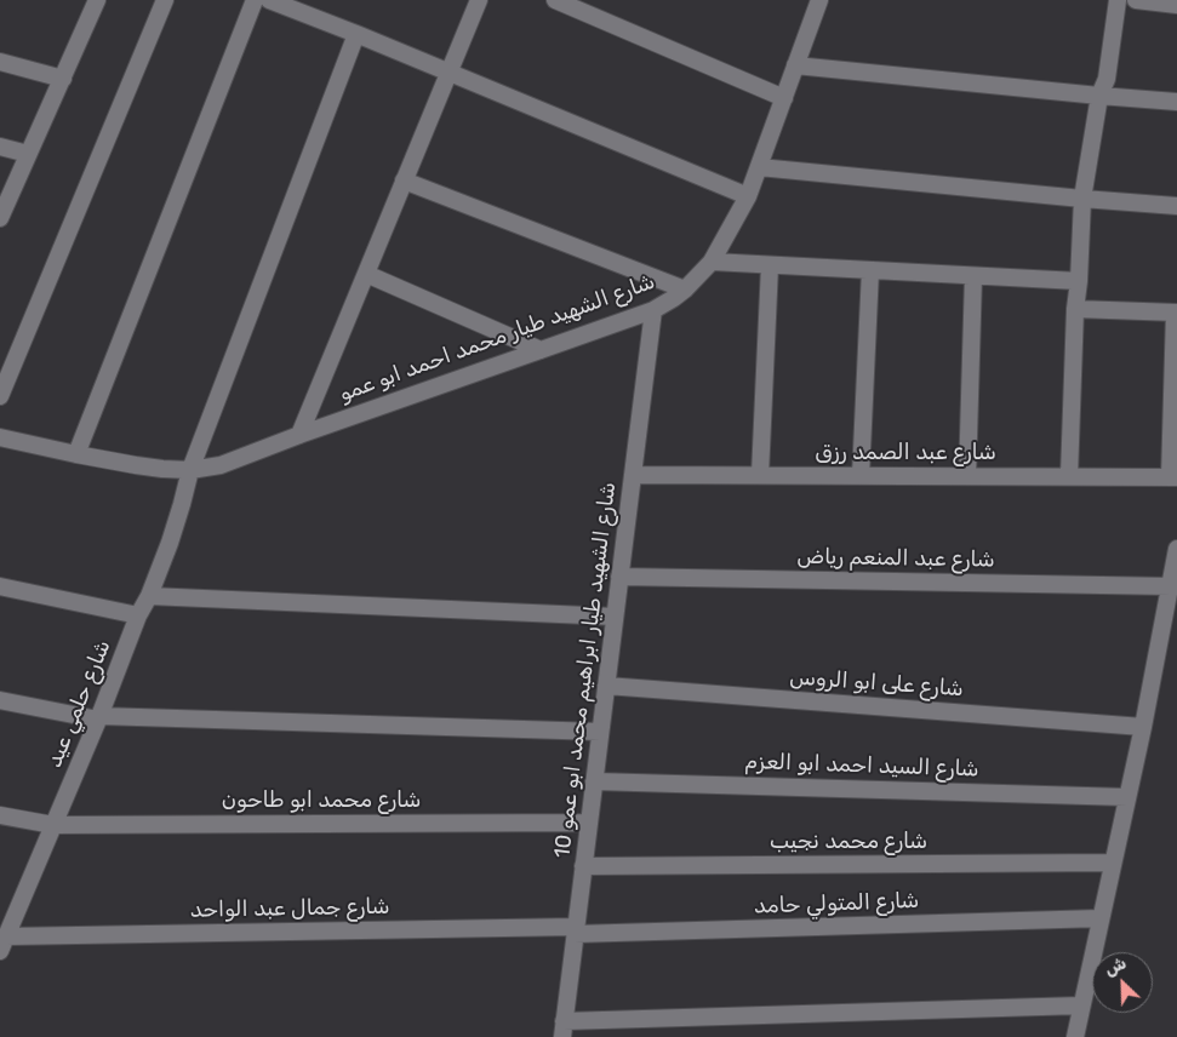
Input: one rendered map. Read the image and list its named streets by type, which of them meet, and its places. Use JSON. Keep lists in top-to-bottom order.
{
  "streets": {
    "street": [
      "شارع الشهيد طيار محمد احمد ابو عمو",
      "شارع عبد الصمد رزق",
      "شارع عبد المنعم رياض",
      "شارع الشهيد طيار ابراهيم محمد ابو عمو 10",
      "شارع على ابو الروس",
      "شارع حلمي عيد",
      "شارع السيد احمد ابو العزم",
      "شارع محمد ابو طاحون",
      "شارع محمد نجيب",
      "شارع المتولي حامد",
      "شارع جمال عبد الواحد"
    ]
  },
  "crossings": [
    ["شارع الشهيد طيار محمد احمد ابو عمو", "شارع الشهيد طيار ابراهيم محمد ابو عمو 10"],
    ["شارع الشهيد طيار محمد احمد ابو عمو", "شارع حلمي عيد"],
    ["شارع عبد الصمد رزق", "شارع الشهيد طيار ابراهيم محمد ابو عمو 10"],
    ["شارع عبد المنعم رياض", "شارع الشهيد طيار ابراهيم محمد ابو عمو 10"],
    ["شارع الشهيد طيار ابراهيم محمد ابو عمو 10", "شارع على ابو الروس"],
    ["شارع الشهيد طيار ابراهيم محمد ابو عمو 10", "شارع السيد احمد ابو العزم"],
    ["شارع الشهيد طيار ابراهيم محمد ابو عمو 10", "شارع محمد ابو طاحون"],
    ["شارع الشهيد طيار ابراهيم محمد ابو عمو 10", "شارع محمد نجيب"],
    ["شارع الشهيد طيار ابراهيم محمد ابو عمو 10", "شارع المتولي حامد"],
    ["شارع الشهيد طيار ابراهيم محمد ابو عمو 10", "شارع جمال عبد الواحد"],
    ["شارع حلمي عيد", "شارع محمد ابو طاحون"],
    ["شارع حلمي عيد", "شارع جمال عبد الواحد"],
    ["شارع المتولي حامد", "شارع جمال عبد الواحد"]
  ],
  "north": "top left"
}
